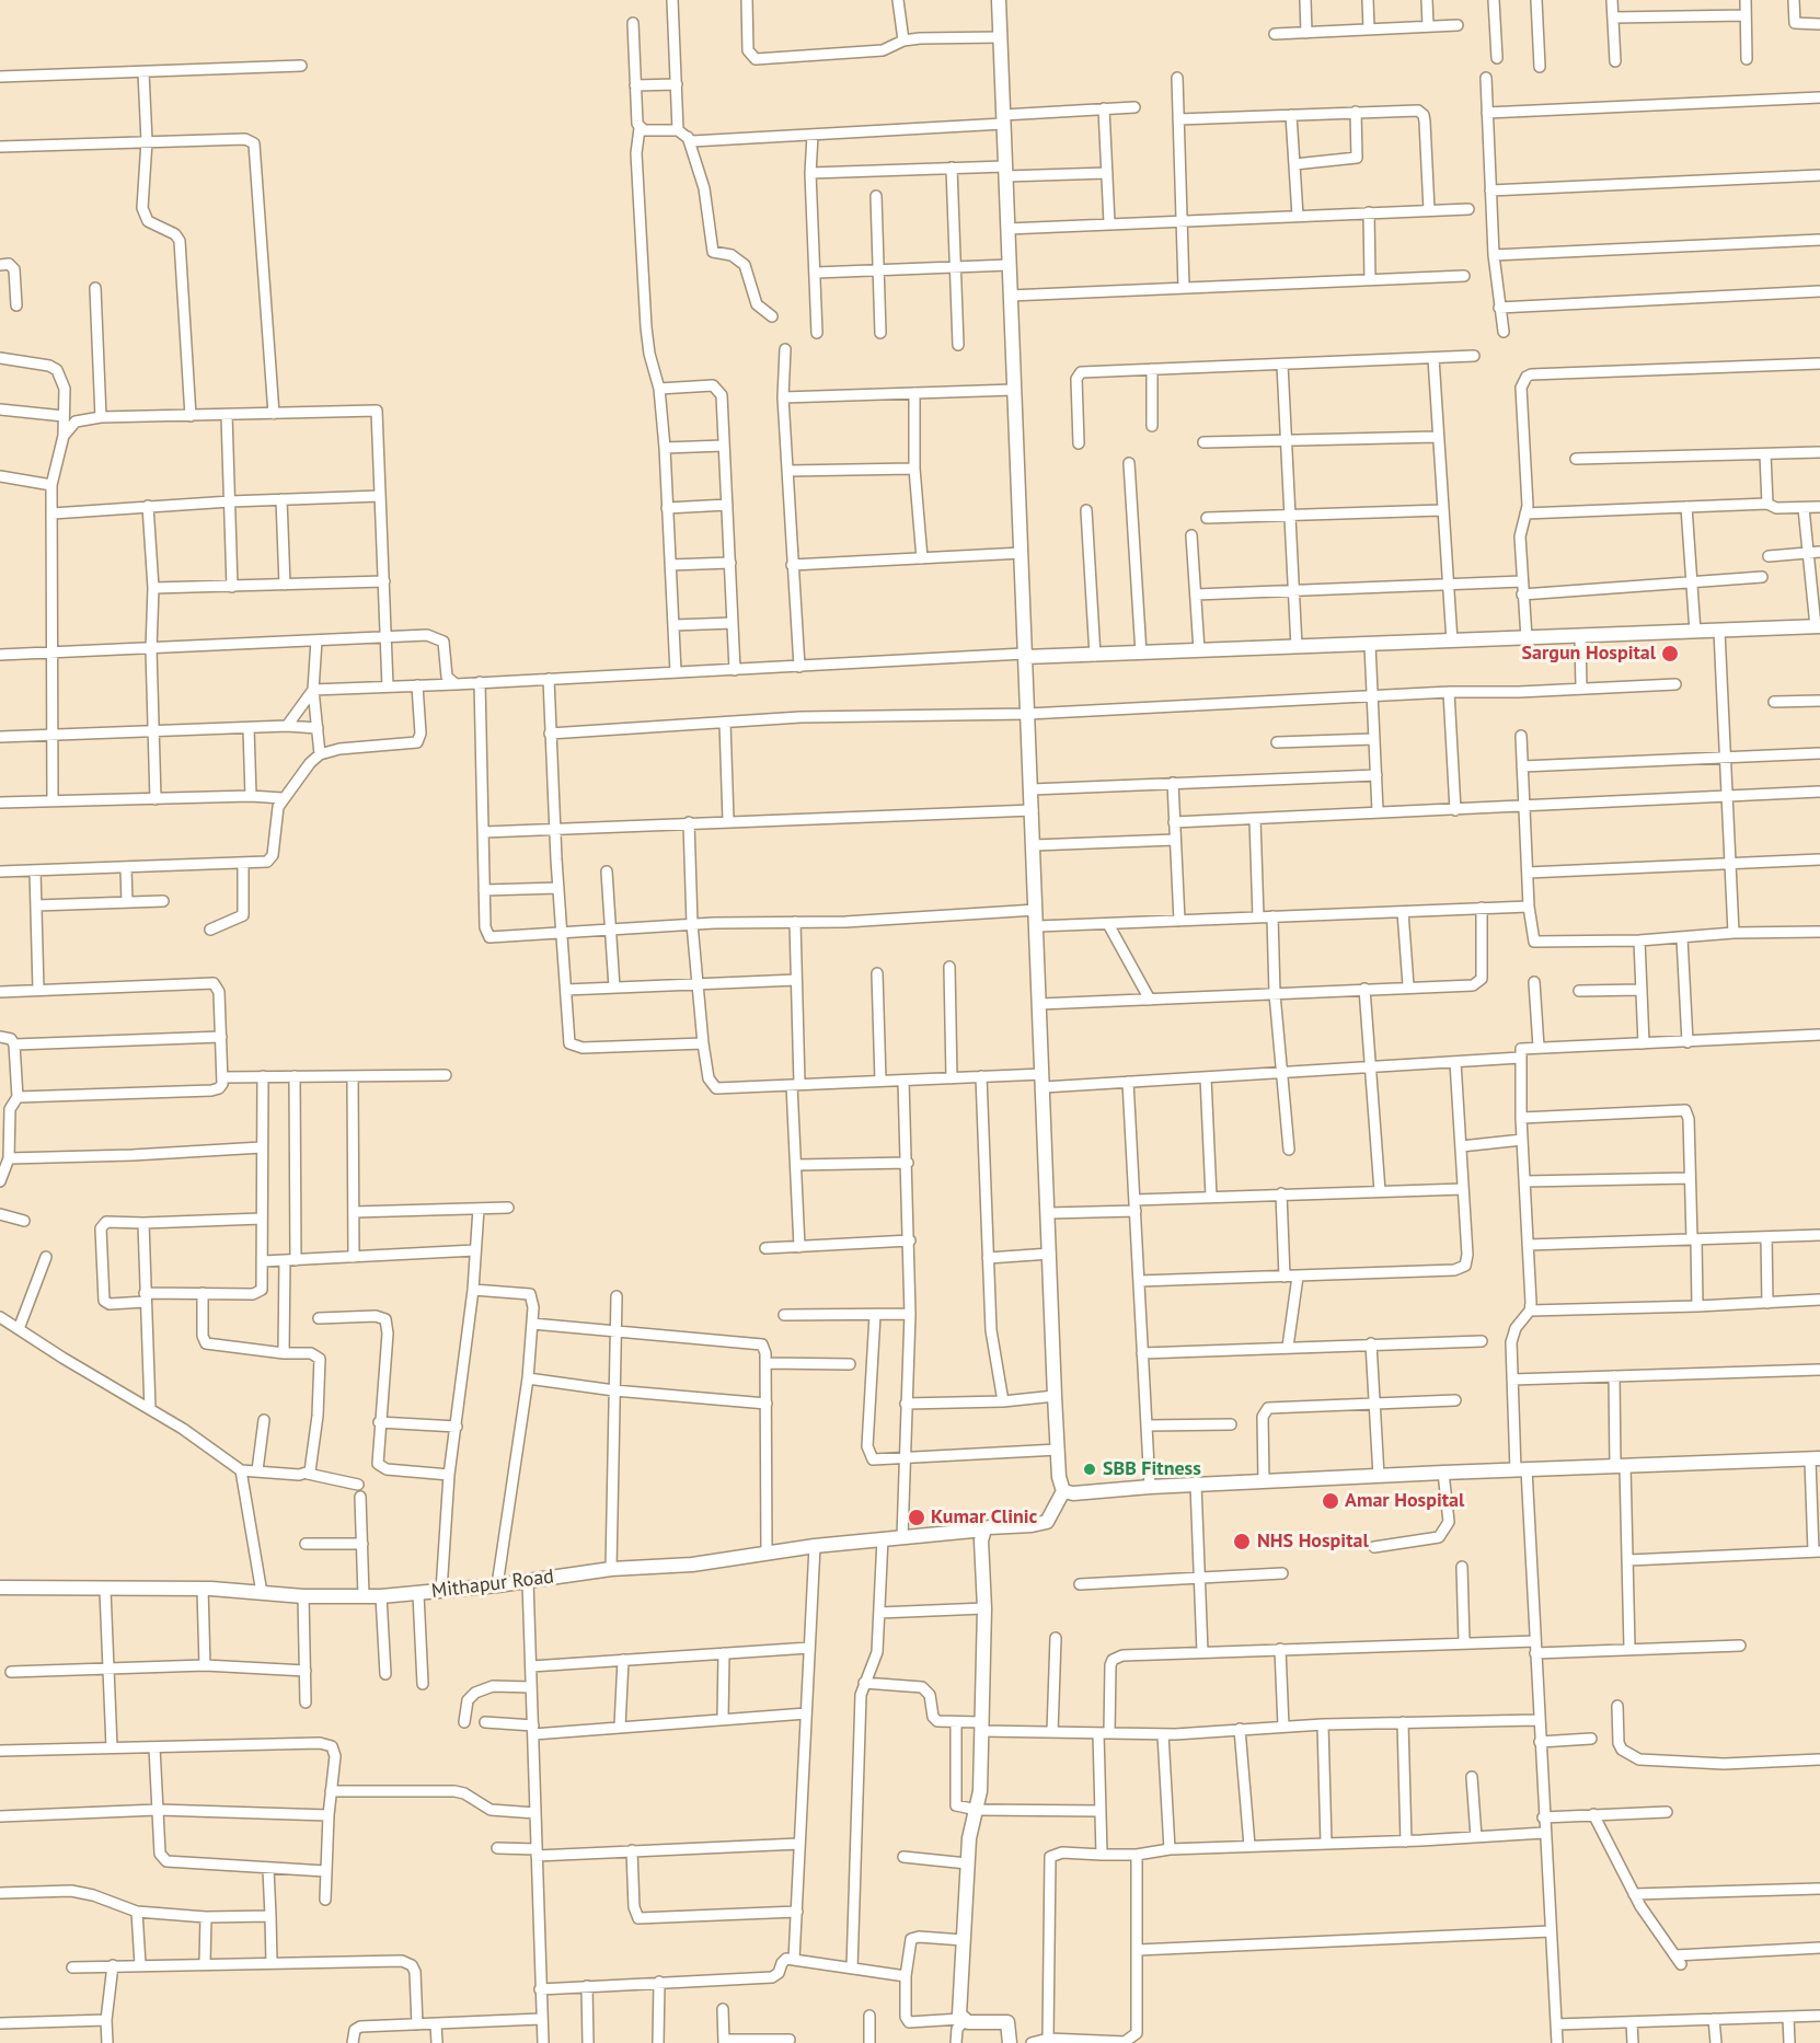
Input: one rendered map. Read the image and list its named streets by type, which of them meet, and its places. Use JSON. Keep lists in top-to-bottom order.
{
  "streets": {
    "street": ["Mithapur Road"]
  },
  "places": [
    "Sargun Hospital",
    "SBB Fitness",
    "Amar Hospital",
    "Kumar Clinic",
    "NHS Hospital"
  ]
}
